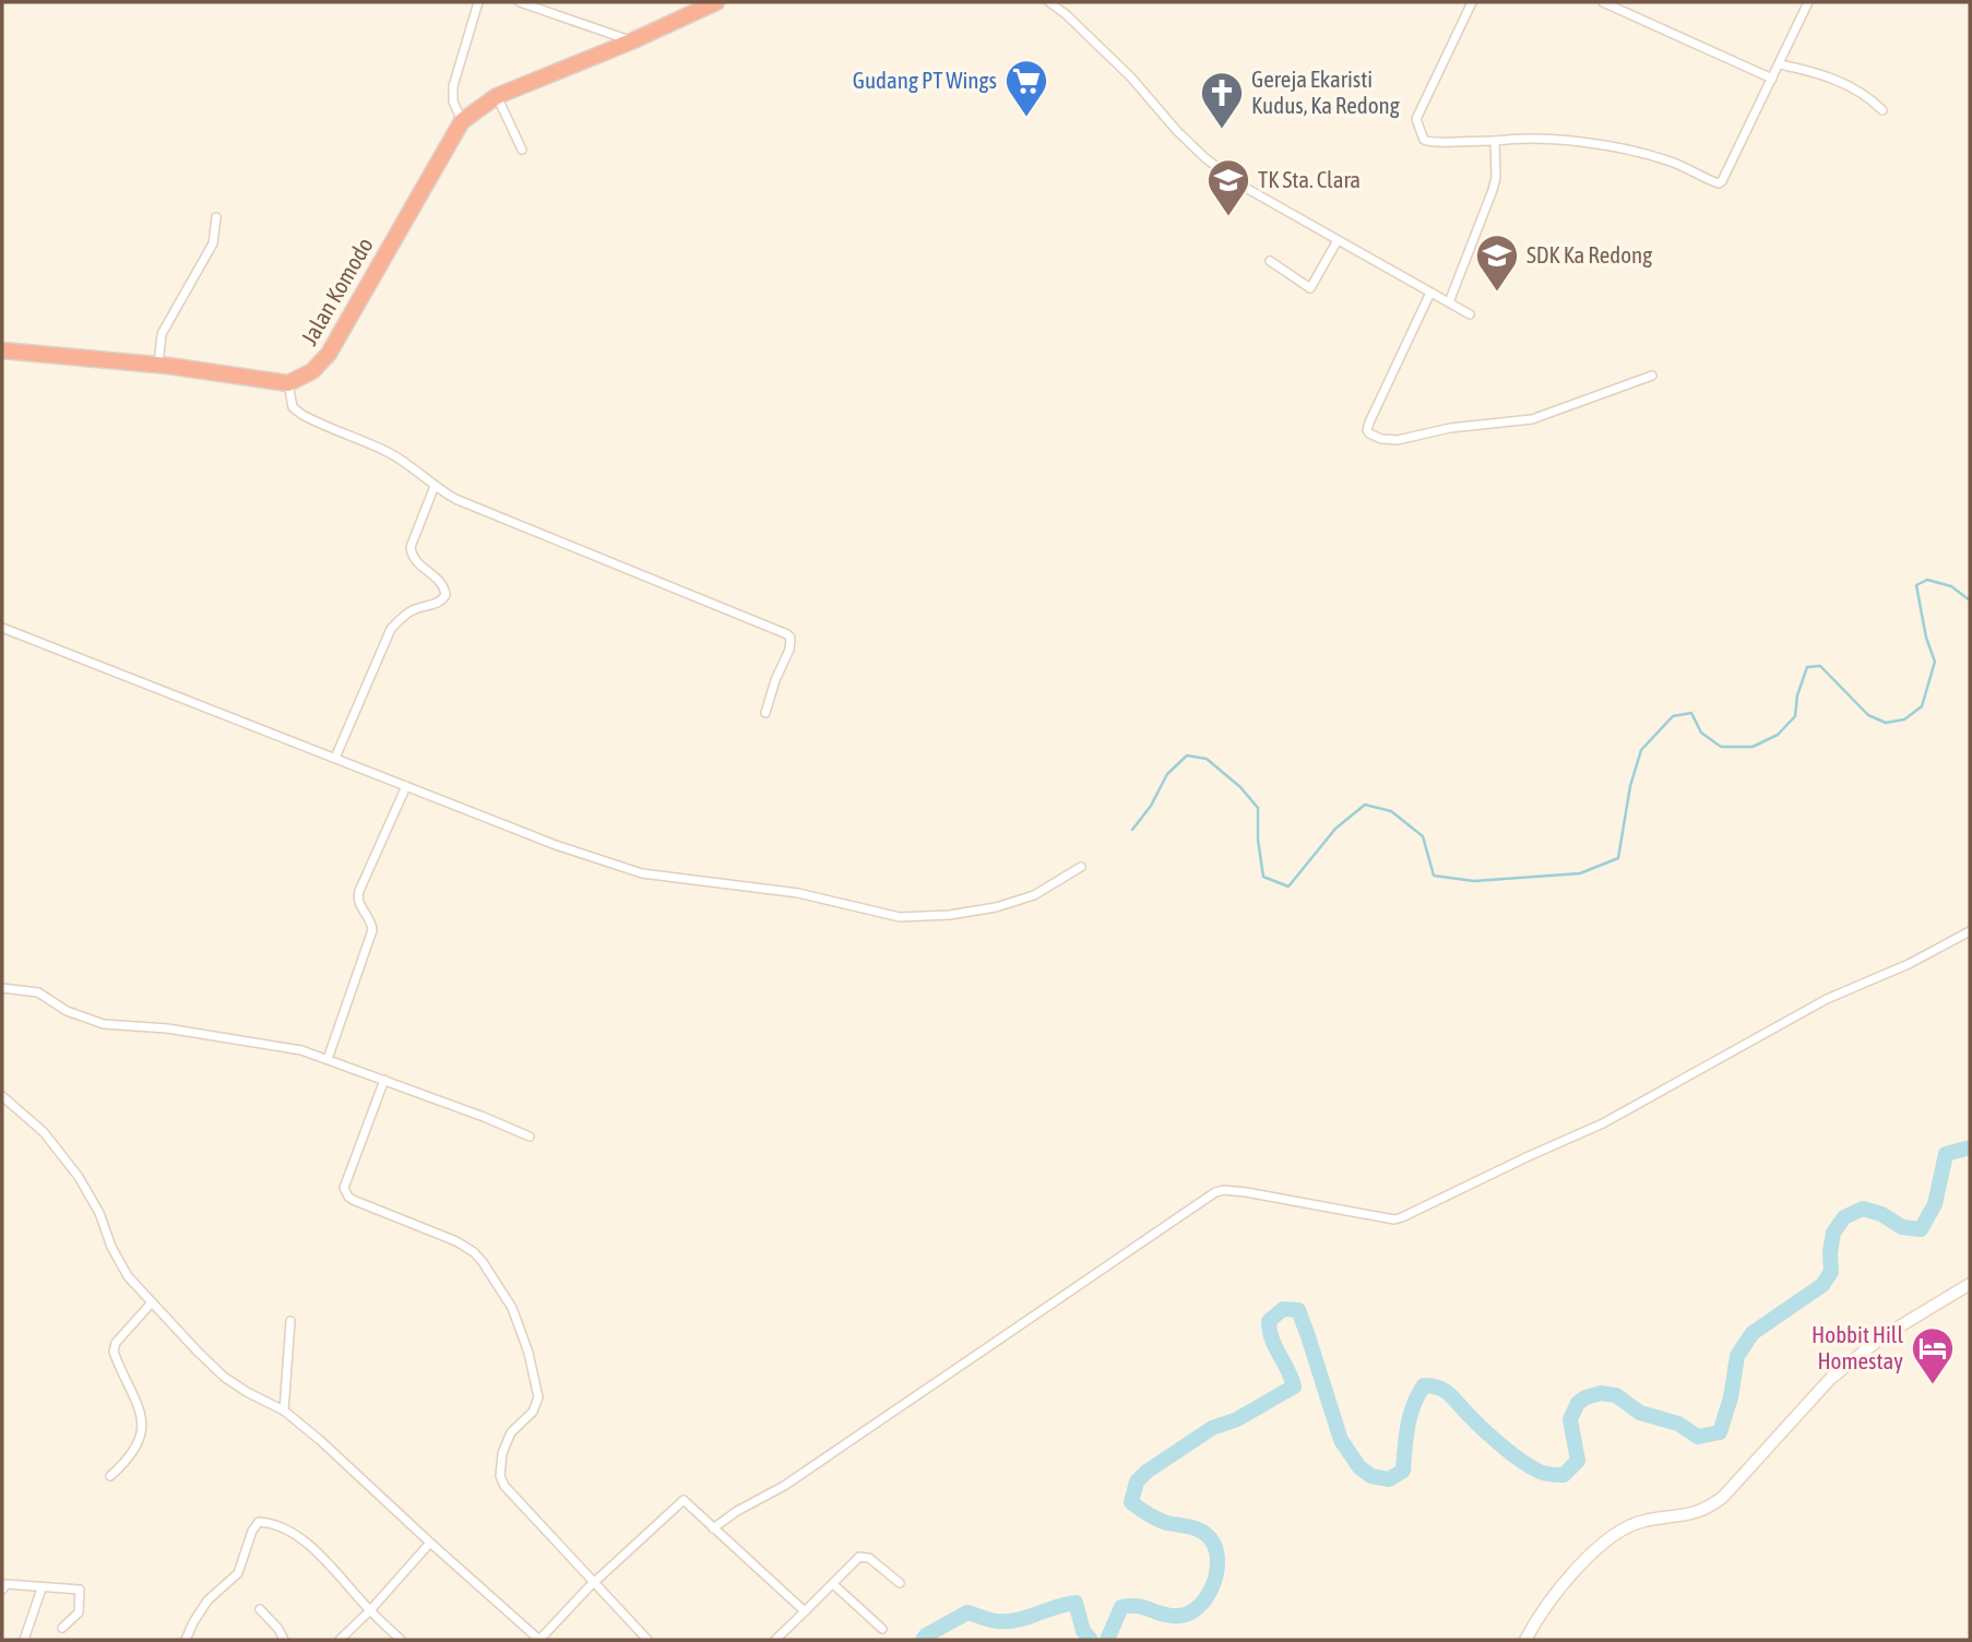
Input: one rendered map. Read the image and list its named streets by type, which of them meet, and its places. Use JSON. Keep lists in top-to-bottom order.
{
  "streets": {
    "highway": ["Jalan Komodo"]
  },
  "places": {
    "supermarket": ["Gudang PT Wings"],
    "church": ["Gereja Ekaristi Kudus, Ka Redong"],
    "school or university": ["TK Sta. Clara", "SDK Ka Redong"],
    "hotel": ["Hobbit Hill Homestay"]
  }
}
